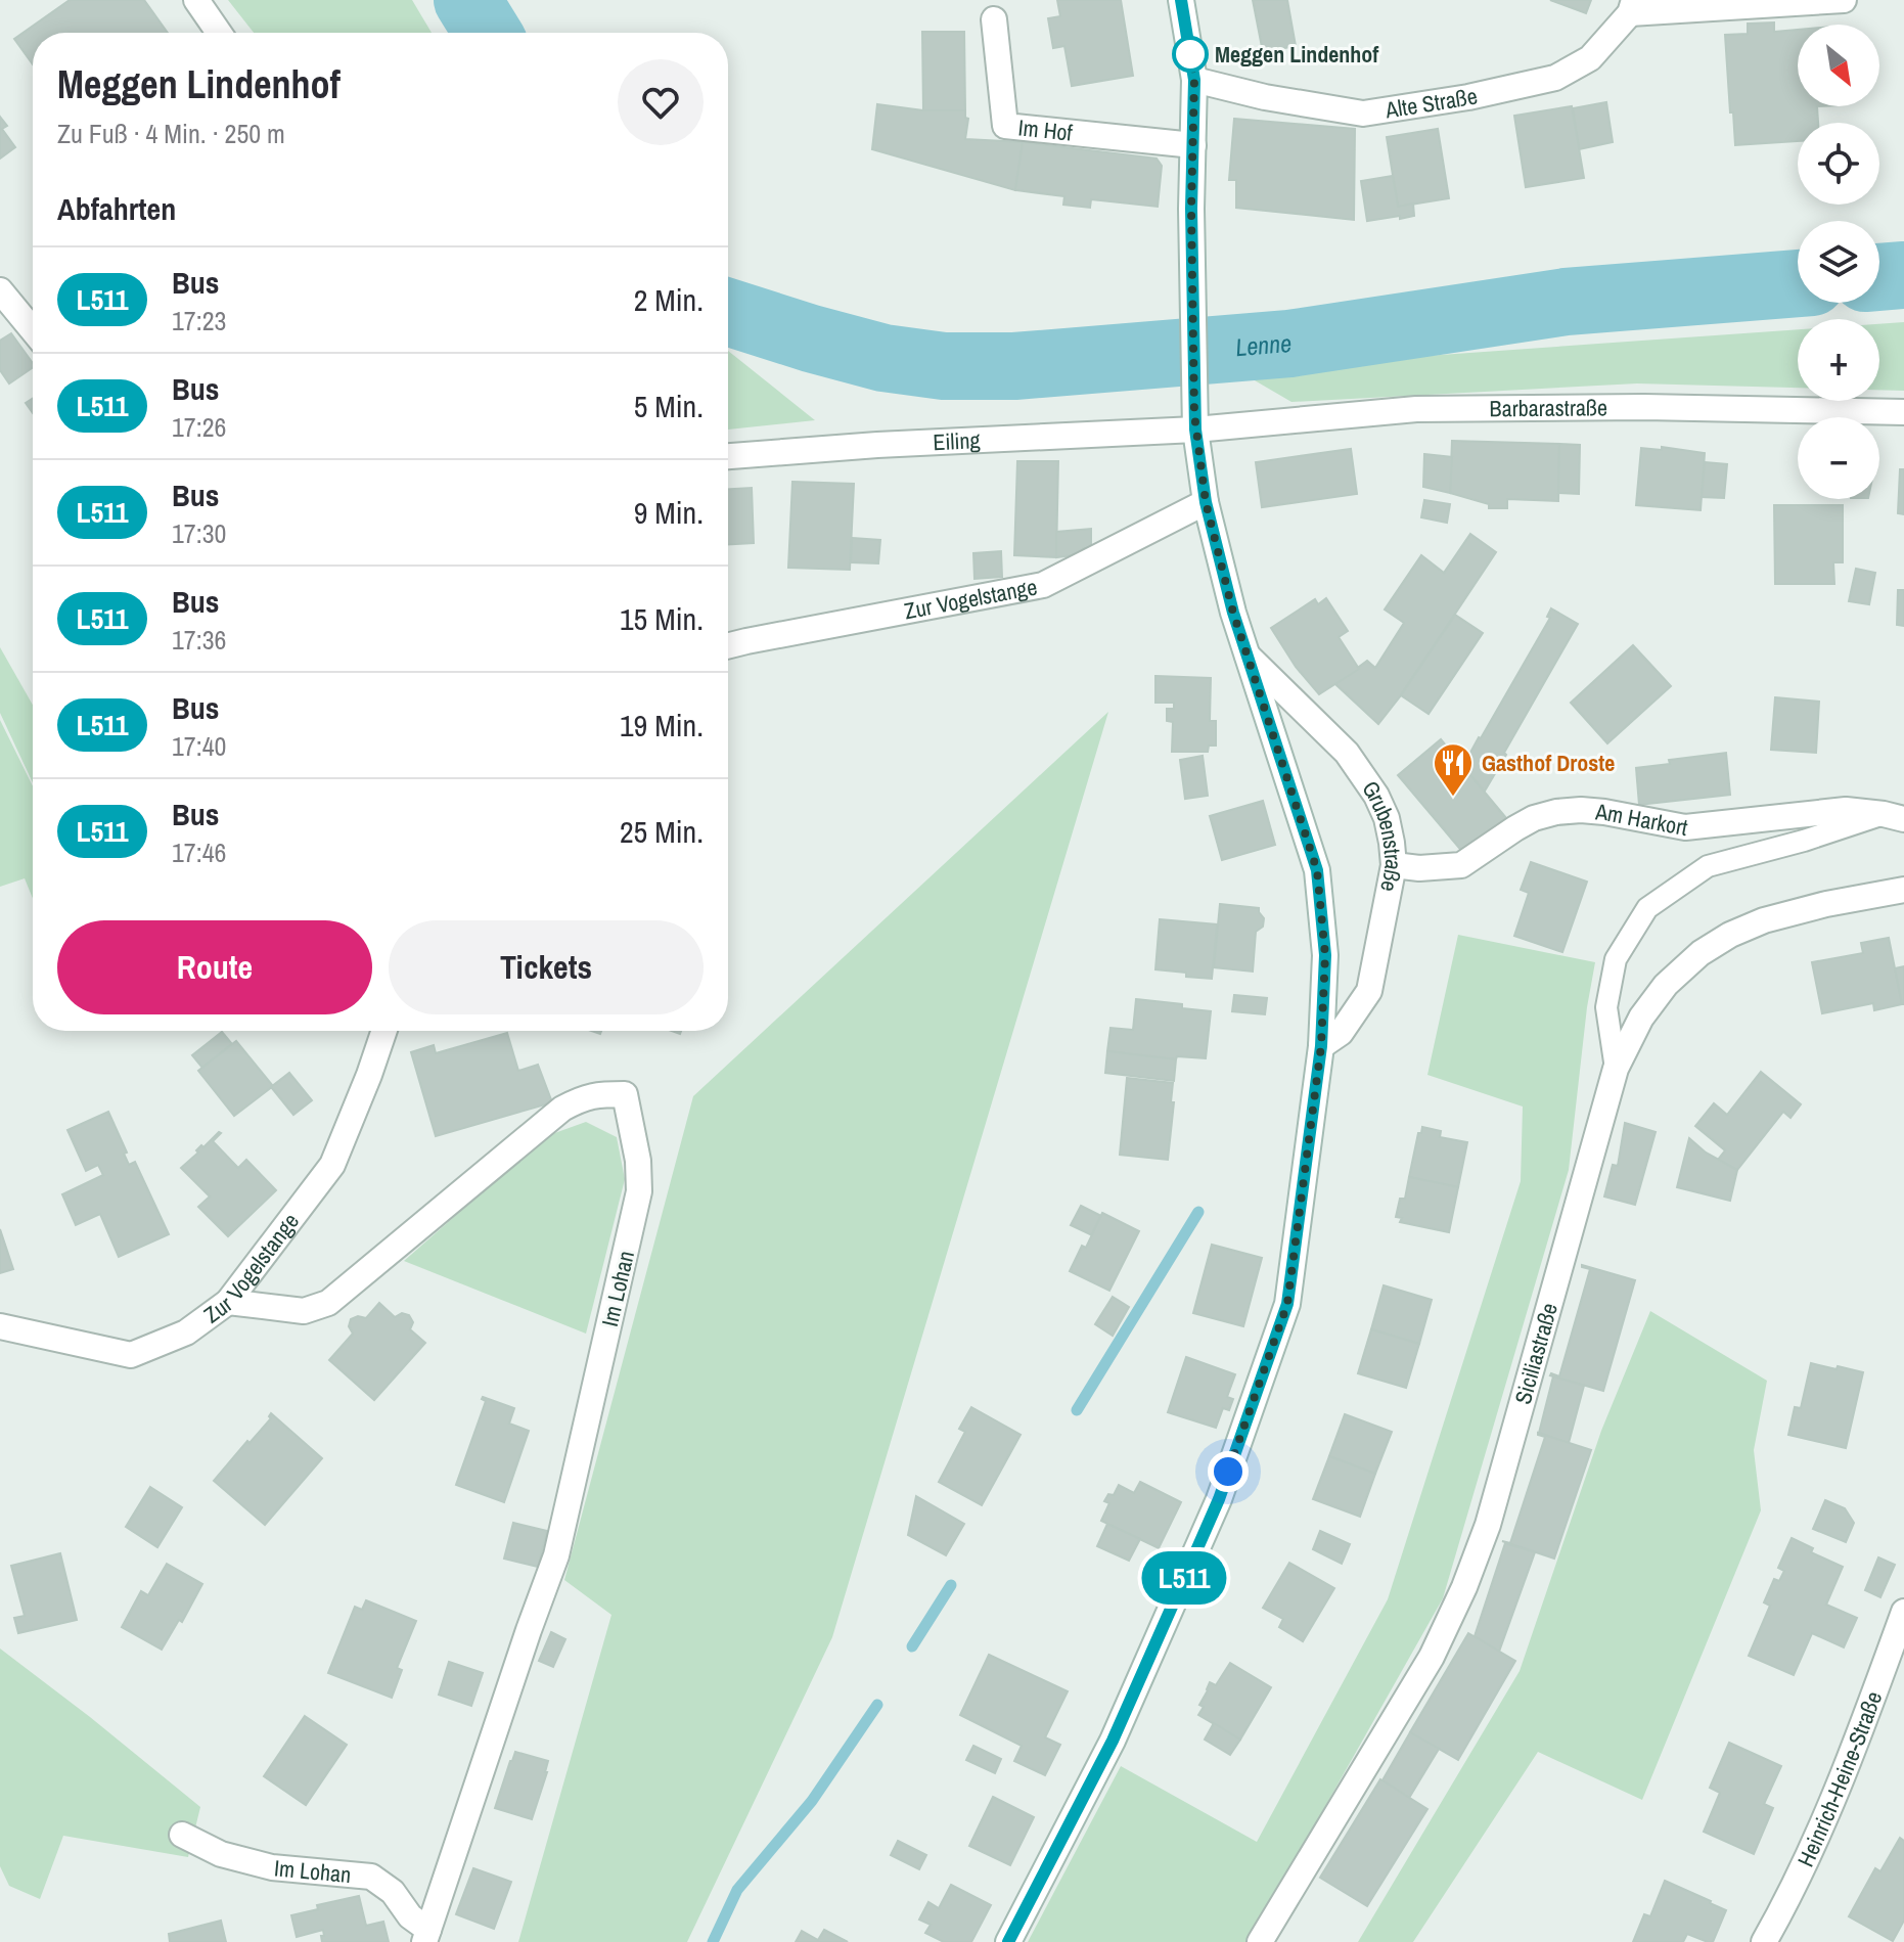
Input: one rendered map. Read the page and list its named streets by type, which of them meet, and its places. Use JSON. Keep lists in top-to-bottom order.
{
  "streets": {
    "street": [
      "Alte Straße",
      "Im Hof",
      "Barbarastraße",
      "Eiling",
      "Zur Vogelstange",
      "Am Harkort",
      "Grubenstraße",
      "Im Lohan",
      "Siciliastraße",
      "Heinrich-Heine-Straße"
    ]
  },
  "crossings": [
    ["Alte Straße", "Grubenstraße"],
    ["Im Hof", "Grubenstraße"],
    ["Barbarastraße", "Eiling"],
    ["Barbarastraße", "Grubenstraße"],
    ["Eiling", "Grubenstraße"],
    ["Zur Vogelstange", "Grubenstraße"],
    ["Zur Vogelstange", "Im Lohan"],
    ["Am Harkort", "Grubenstraße"]
  ],
  "water": ["Lenne"],
  "places": {
    "other": ["Meggen Lindenhof"],
    "restaurant": ["Gasthof Droste"]
  },
  "lines": ["bus line L511"],
  "north": "bottom right",
  "page": {
    "on_map": "L511",
    "map_buttons": ["+", "−"],
    "heading": [
      ["Meggen Lindenhof", "Zu Fuß · 4 Min. · 250 m"],
      "Abfahrten"
    ],
    "list": [
      {
        "mark": "L511",
        "name": "Bus",
        "note": "17:23",
        "value": "2 Min."
      },
      {
        "mark": "L511",
        "name": "Bus",
        "note": "17:26",
        "value": "5 Min."
      },
      {
        "mark": "L511",
        "name": "Bus",
        "note": "17:30",
        "value": "9 Min."
      },
      {
        "mark": "L511",
        "name": "Bus",
        "note": "17:36",
        "value": "15 Min."
      },
      {
        "mark": "L511",
        "name": "Bus",
        "note": "17:40",
        "value": "19 Min."
      },
      {
        "mark": "L511",
        "name": "Bus",
        "note": "17:46",
        "value": "25 Min."
      }
    ],
    "buttons": ["Route", "Tickets"]
  }
}
